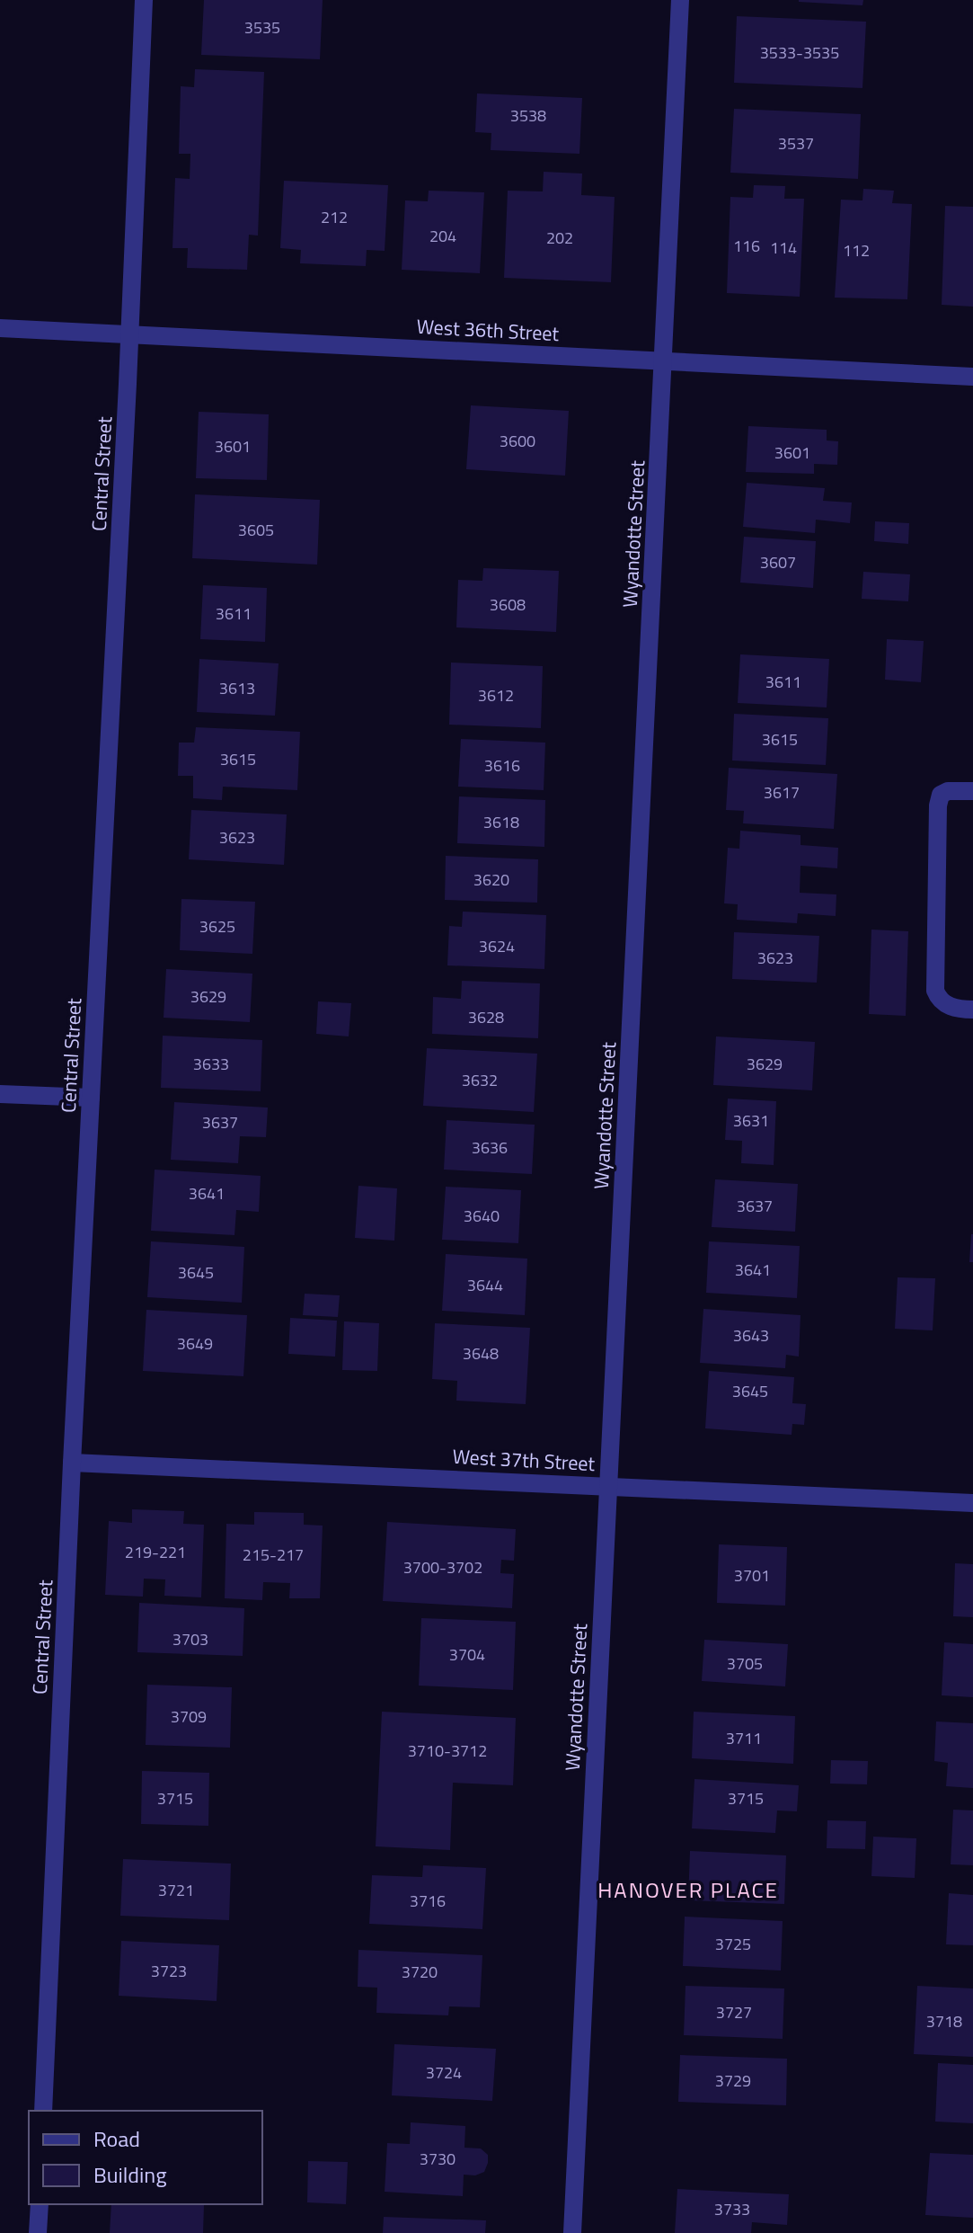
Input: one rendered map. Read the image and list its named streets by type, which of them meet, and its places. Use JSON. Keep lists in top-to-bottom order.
{
  "streets": {
    "street": [
      "West 36th Street",
      "Central Street",
      "Wyandotte Street",
      "West 37th Street"
    ]
  },
  "crossings": [
    ["West 36th Street", "Central Street"],
    ["West 36th Street", "Wyandotte Street"],
    ["Central Street", "West 37th Street"],
    ["Wyandotte Street", "West 37th Street"]
  ],
  "districts": ["HANOVER PLACE"],
  "house_numbers": [
    "3535",
    "3533-3535",
    "3538",
    "3537",
    "212",
    "204",
    "202",
    "116",
    "114",
    "112",
    "3600",
    "3601",
    "3601",
    "3605",
    "3607",
    "3608",
    "3611",
    "3611",
    "3613",
    "3612",
    "3615",
    "3615",
    "3616",
    "3617",
    "3618",
    "3623",
    "3620",
    "3625",
    "3624",
    "3623",
    "3629",
    "3628",
    "3633",
    "3629",
    "3632",
    "3631",
    "3637",
    "3636",
    "3641",
    "3637",
    "3640",
    "3641",
    "3645",
    "3644",
    "3643",
    "3649",
    "3648",
    "3645",
    "219-221",
    "215-217",
    "3700-3702",
    "3701",
    "3703",
    "3704",
    "3705",
    "3709",
    "3711",
    "3710-3712",
    "3715",
    "3715",
    "3721",
    "3716",
    "3725",
    "3723",
    "3720",
    "3727",
    "3718",
    "3724",
    "3729",
    "3730",
    "3733"
  ],
  "legend": ["Road", "Building"]
}
